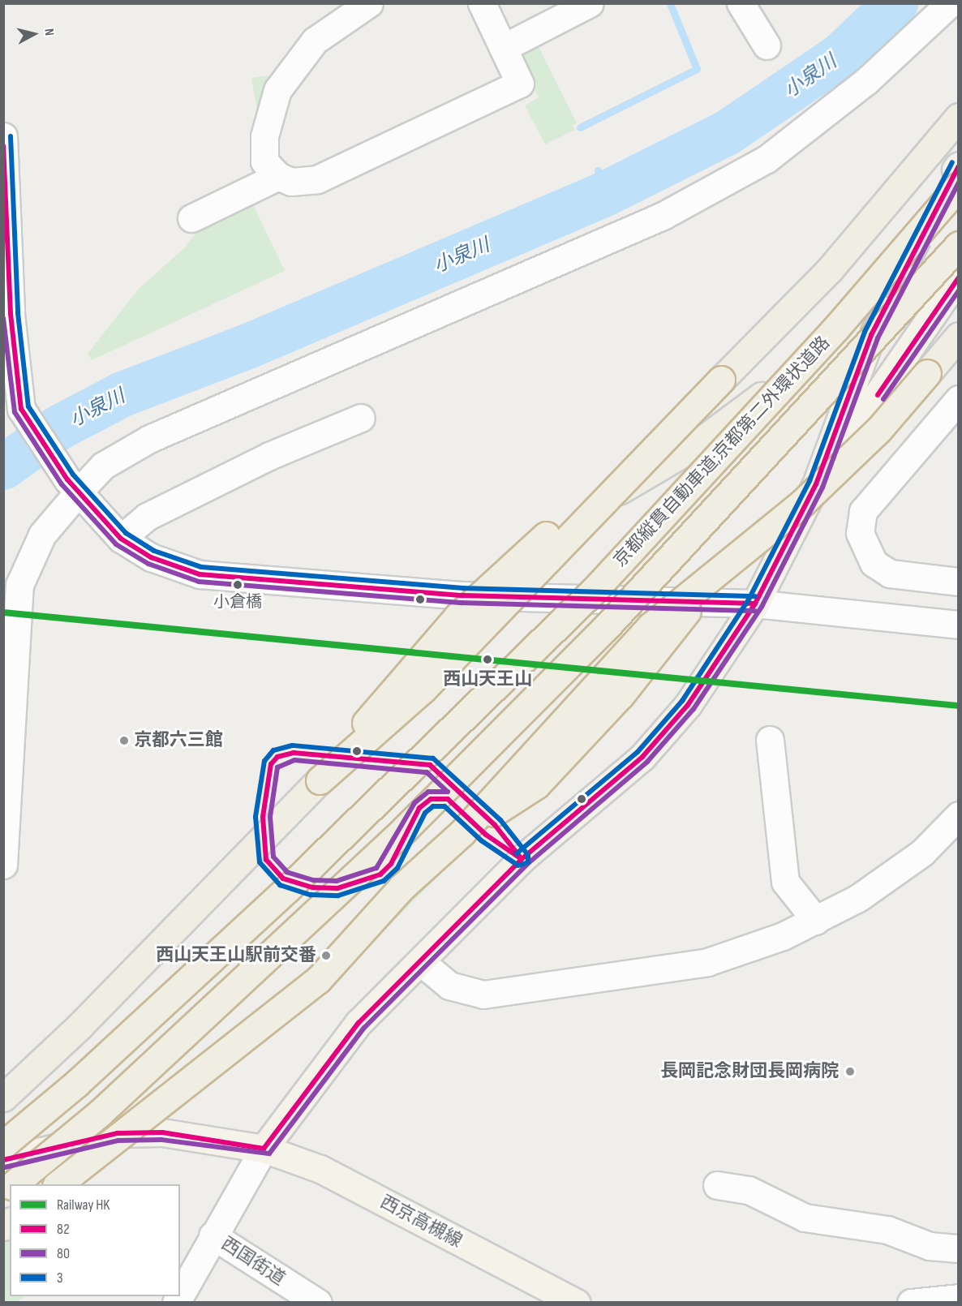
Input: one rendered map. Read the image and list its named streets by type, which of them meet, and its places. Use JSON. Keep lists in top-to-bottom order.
{
  "streets": {
    "highway": ["京都縦貫自動車道;京都第二外環状道路"],
    "main road": ["西京高槻線"],
    "street": ["西国街道"]
  },
  "water": ["小泉川"],
  "places": [
    "小倉橋",
    "西山天王山",
    "京都六三館",
    "西山天王山駅前交番",
    "長岡記念財団長岡病院"
  ],
  "lines": [
    "transit line 3",
    "transit line 82",
    "transit line 80",
    "rail line HK"
  ],
  "legend": [
    "Railway HK",
    "82",
    "80",
    "3"
  ],
  "north": "right"
}
